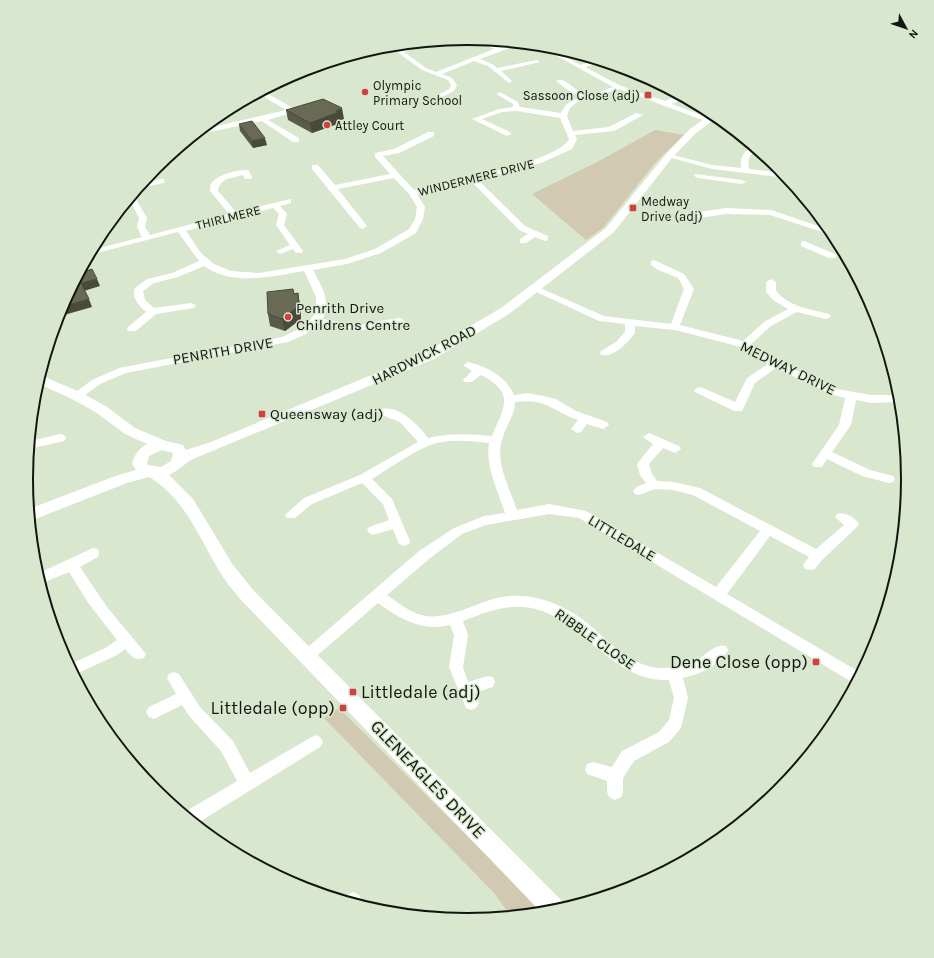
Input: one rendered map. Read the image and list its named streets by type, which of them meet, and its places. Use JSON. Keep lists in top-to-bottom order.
{
  "streets": {
    "street": [
      "WINDERMERE DRIVE",
      "THIRLMERE",
      "PENRITH DRIVE",
      "HARDWICK ROAD",
      "MEDWAY DRIVE",
      "LITTLEDALE",
      "RIBBLE CLOSE",
      "GLENEAGLES DRIVE"
    ]
  },
  "crossings": [
    ["WINDERMERE DRIVE", "THIRLMERE"],
    ["HARDWICK ROAD", "MEDWAY DRIVE"],
    ["HARDWICK ROAD", "GLENEAGLES DRIVE"],
    ["LITTLEDALE", "RIBBLE CLOSE"],
    ["LITTLEDALE", "GLENEAGLES DRIVE"]
  ],
  "places": {
    "other": ["Olympic Primary School", "Attley Court", "Penrith Drive Childrens Centre"],
    "transit": [
      "Sassoon Close (adj)",
      "Medway Drive (adj)",
      "Queensway (adj)",
      "Dene Close (opp)",
      "Littledale (adj)",
      "Littledale (opp)"
    ]
  },
  "north": "bottom right"
}
